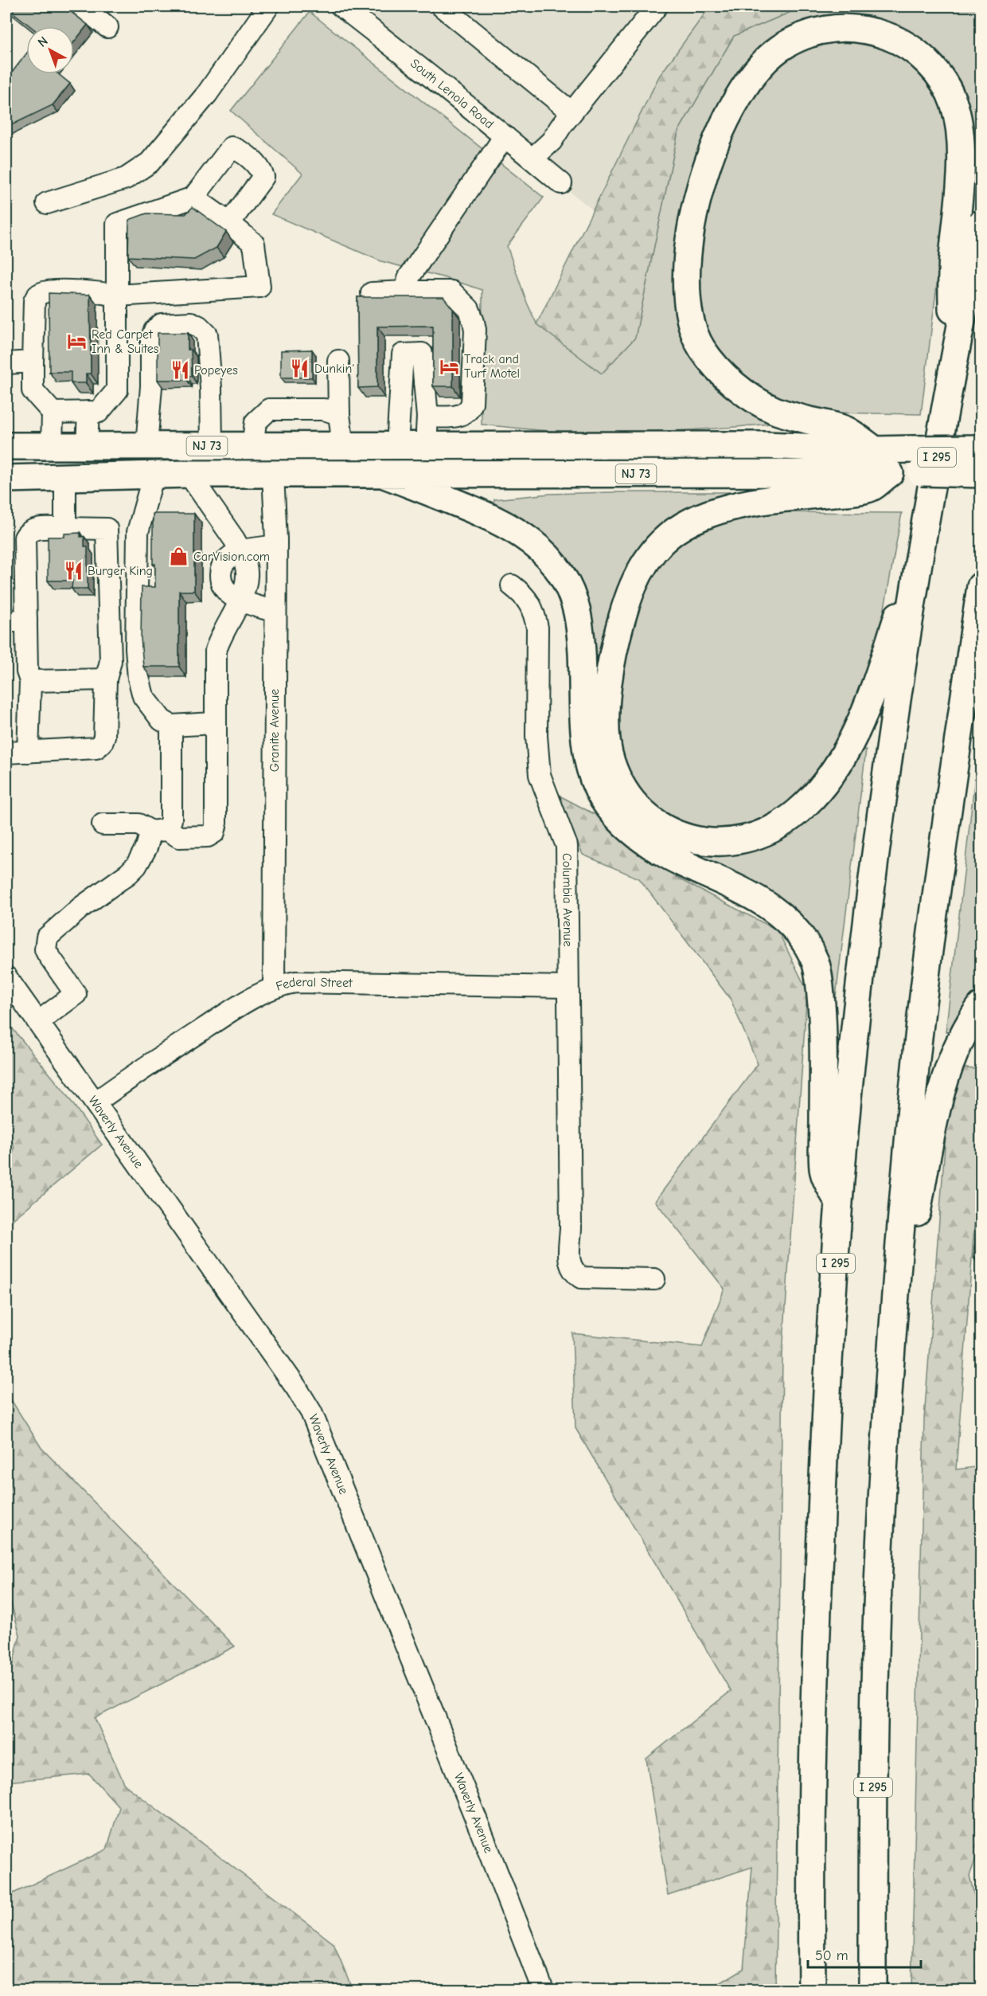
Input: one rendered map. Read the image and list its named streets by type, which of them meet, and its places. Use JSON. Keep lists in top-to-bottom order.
{
  "streets": {
    "highway": ["NJ 73", "I 295"],
    "street": [
      "South Lenola Road",
      "Granite Avenue",
      "Columbia Avenue",
      "Federal Street",
      "Waverly Avenue"
    ]
  },
  "crossings": [
    ["NJ 73", "Granite Avenue"],
    ["Granite Avenue", "Federal Street"],
    ["Columbia Avenue", "Federal Street"],
    ["Federal Street", "Waverly Avenue"]
  ],
  "places": {
    "hotel": ["Red Carpet Inn & Suites", "Track and Turf Motel"],
    "restaurant": ["Dunkin'", "Popeyes", "Burger King"],
    "shop": ["CarVision.com"]
  },
  "scale_bar": "50 m",
  "north": "top left"
}
